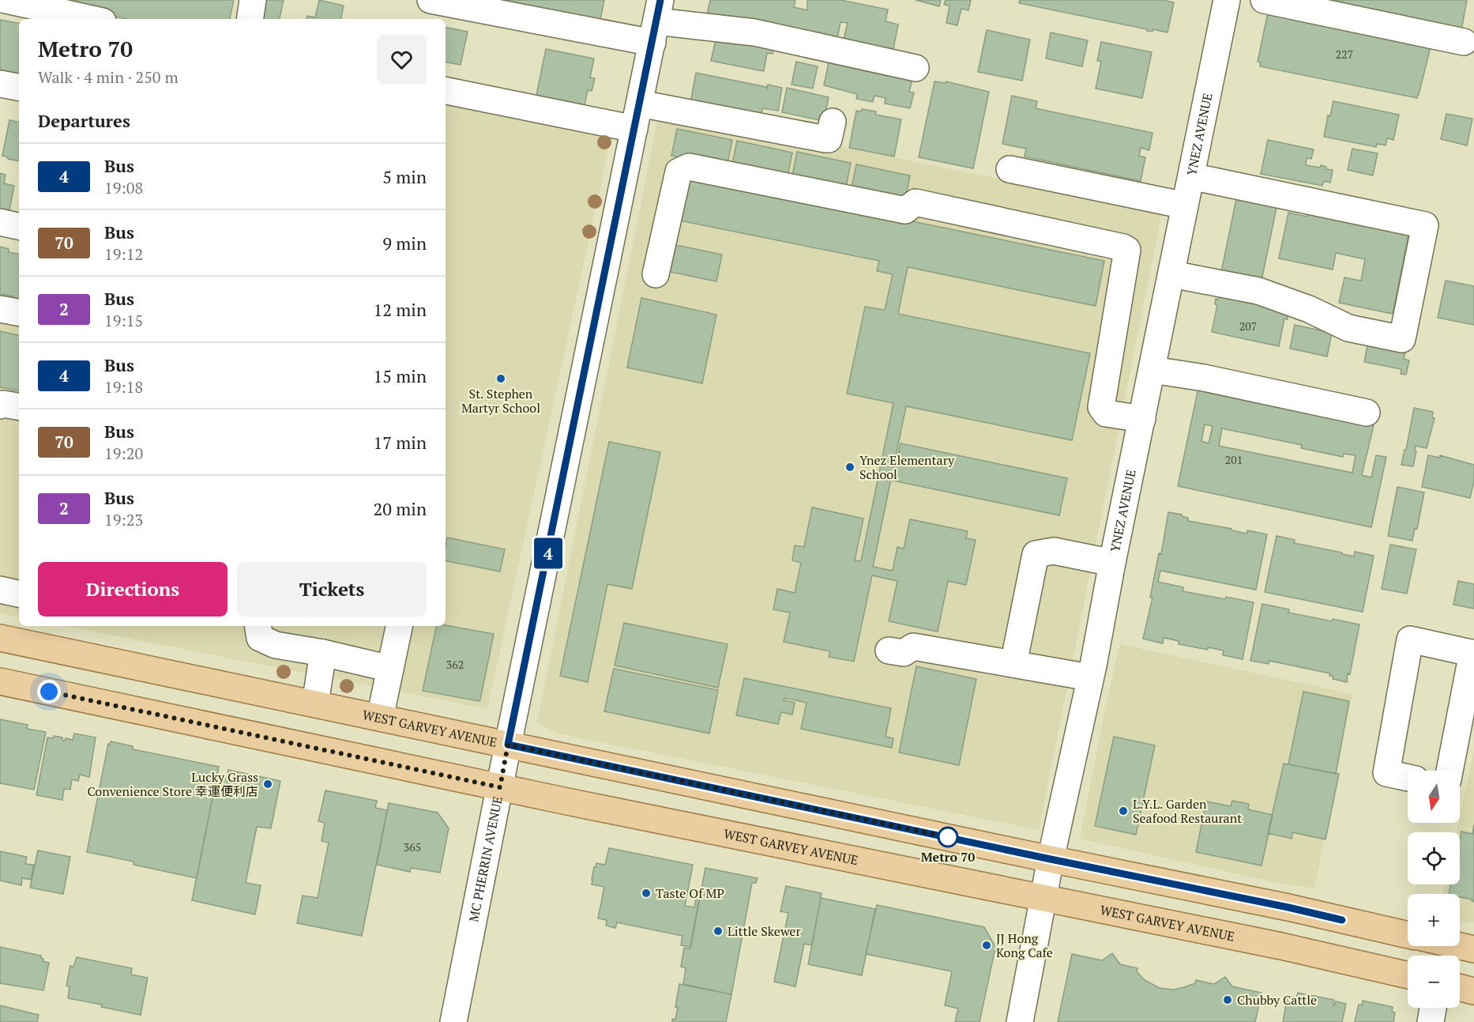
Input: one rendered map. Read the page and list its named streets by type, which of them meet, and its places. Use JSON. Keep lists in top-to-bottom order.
{
  "streets": {
    "main road": ["WEST GARVEY AVENUE"],
    "street": ["YNEZ AVENUE", "MC PHERRIN AVENUE"]
  },
  "crossings": [
    ["YNEZ AVENUE", "WEST GARVEY AVENUE"],
    ["WEST GARVEY AVENUE", "MC PHERRIN AVENUE"]
  ],
  "places": [
    "St. Stephen Martyr School",
    "Ynez Elementary School",
    "Lucky Grass Convenience Store 幸運便利店",
    "L.Y.L. Garden Seafood Restaurant",
    "Metro 70",
    "Taste Of MP",
    "Little Skewer",
    "JJ Hong Kong Cafe",
    "Chubby Cattle"
  ],
  "lines": ["bus line 4"],
  "house_numbers": [
    "227",
    "207",
    "201",
    "362",
    "365"
  ],
  "north": "bottom",
  "page": {
    "on_map": "4",
    "heading": [
      ["Metro 70", "Walk · 4 min · 250 m"],
      "Departures"
    ],
    "list": [
      {
        "mark": "4",
        "name": "Bus",
        "note": "19:08",
        "value": "5 min"
      },
      {
        "mark": "70",
        "name": "Bus",
        "note": "19:12",
        "value": "9 min"
      },
      {
        "mark": "2",
        "name": "Bus",
        "note": "19:15",
        "value": "12 min"
      },
      {
        "mark": "4",
        "name": "Bus",
        "note": "19:18",
        "value": "15 min"
      },
      {
        "mark": "70",
        "name": "Bus",
        "note": "19:20",
        "value": "17 min"
      },
      {
        "mark": "2",
        "name": "Bus",
        "note": "19:23",
        "value": "20 min"
      }
    ],
    "buttons": ["Directions", "Tickets"],
    "map_buttons": ["+", "−"]
  }
}
